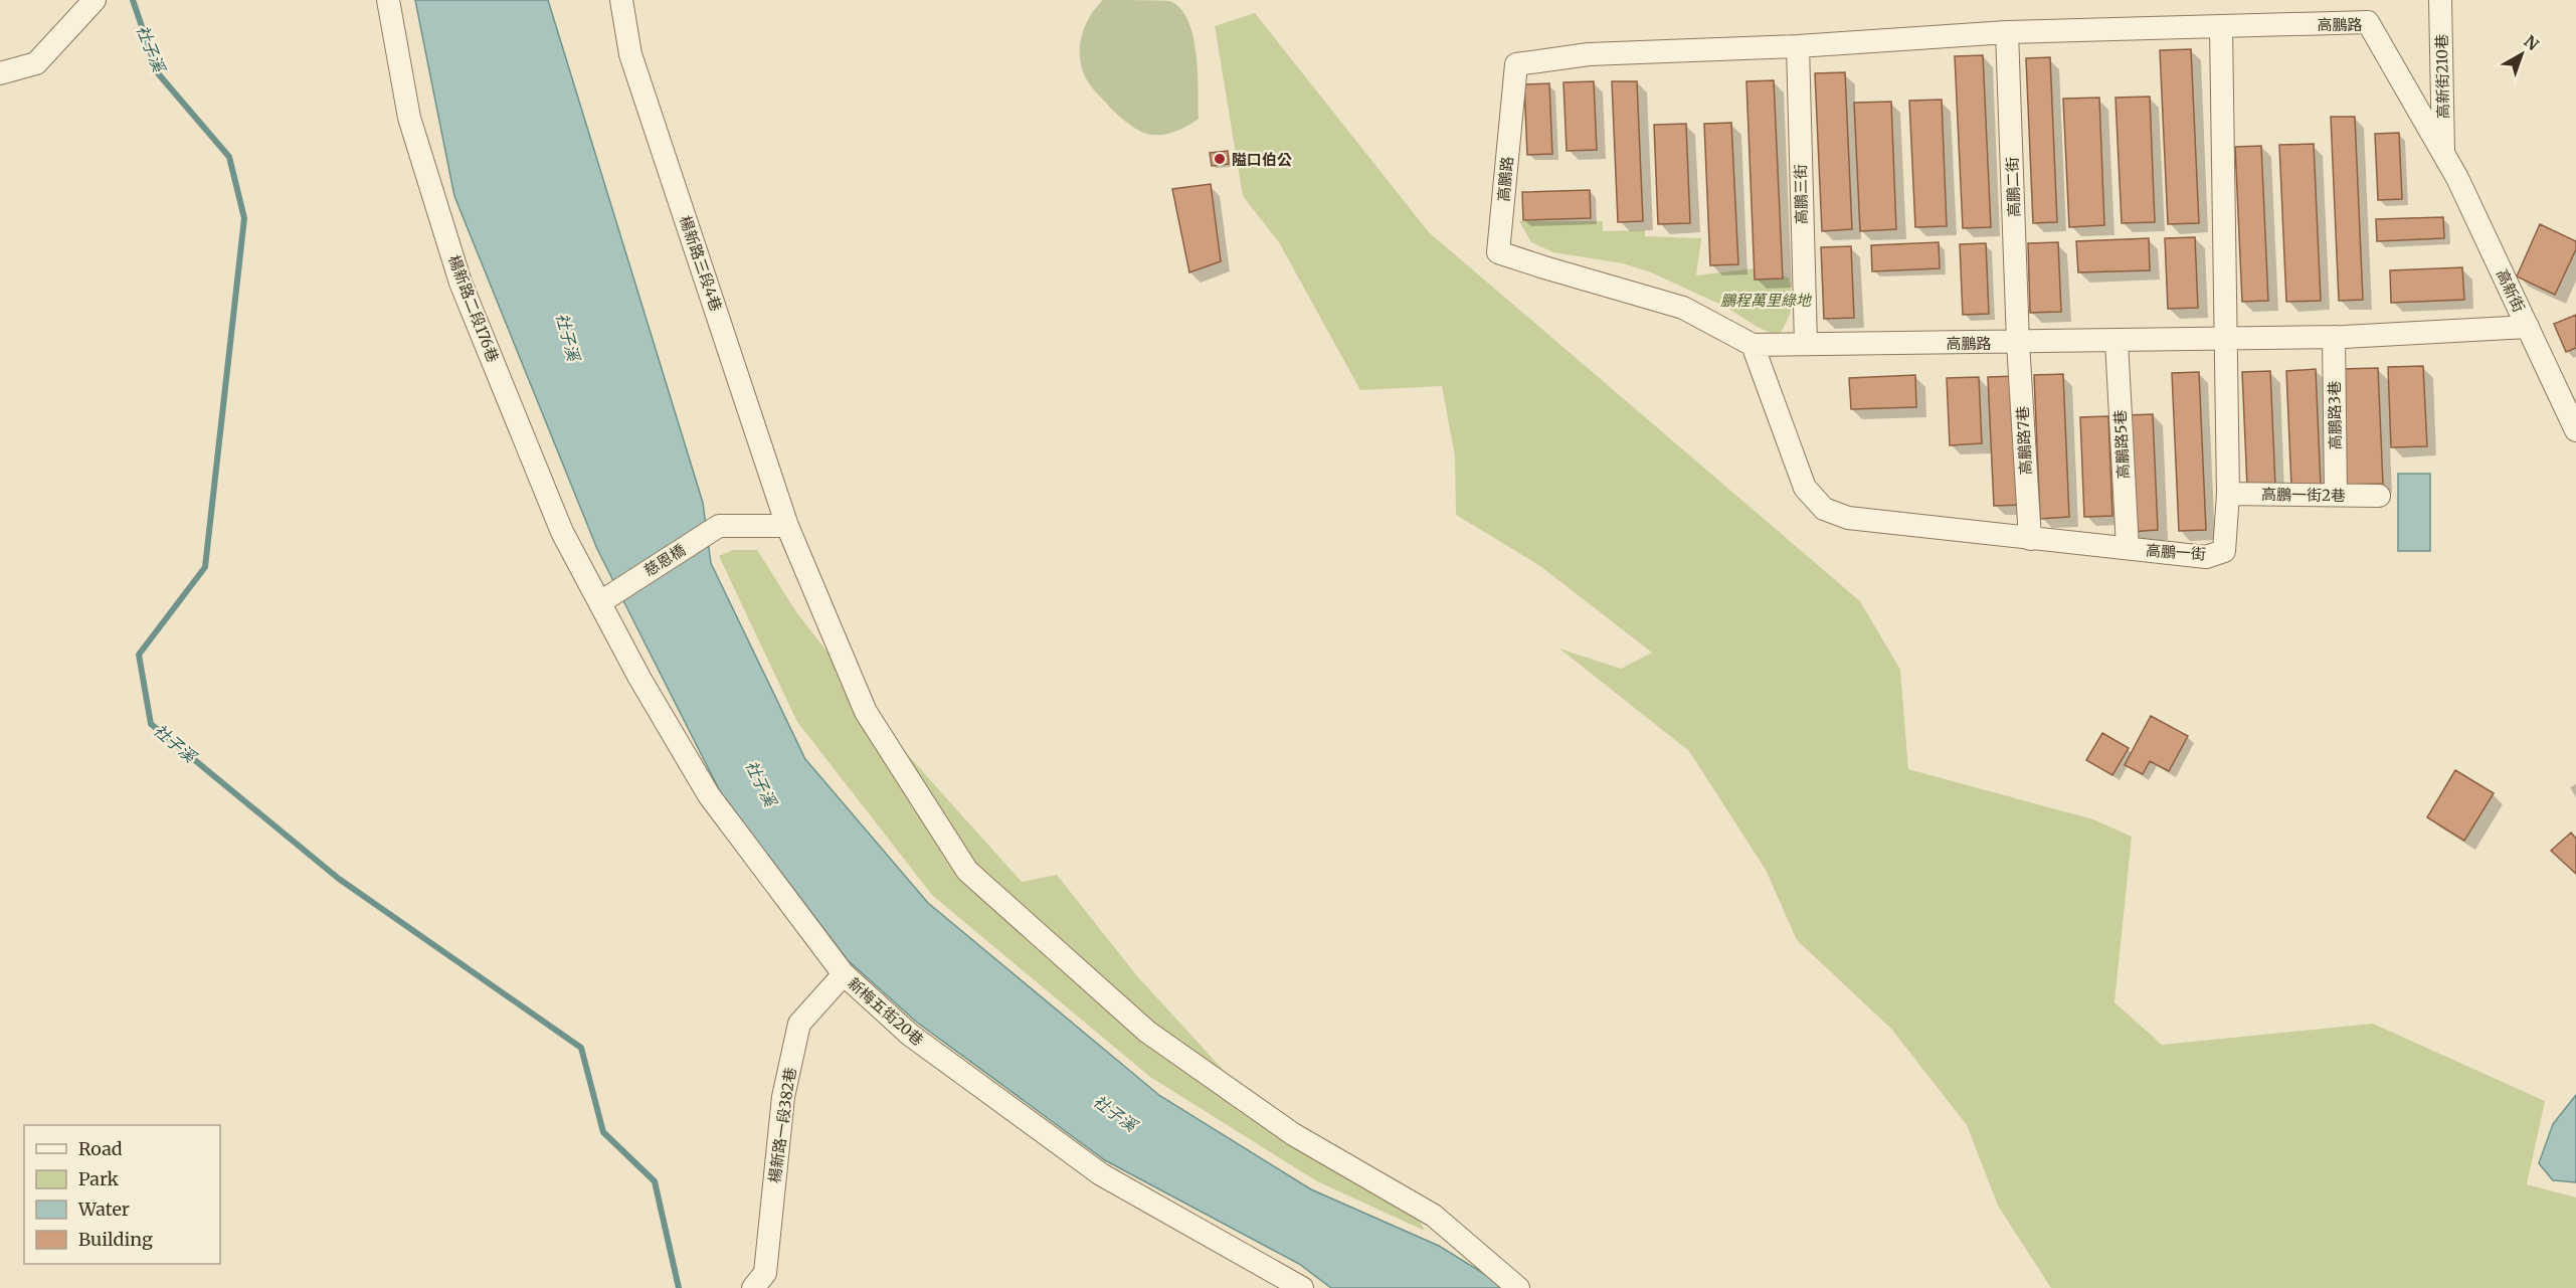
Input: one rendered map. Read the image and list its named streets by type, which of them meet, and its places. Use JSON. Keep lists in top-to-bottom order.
{
  "streets": {
    "street": [
      "高鵬路",
      "高新街210巷",
      "高鵬二街",
      "高鵬三街",
      "楊新路三段4巷",
      "高新街",
      "楊新路二段176巷",
      "高鵬路3巷",
      "高鵬路7巷",
      "高鵬路5巷",
      "高鵬一街2巷",
      "高鵬一街",
      "慈恩橋",
      "新梅五街20巷",
      "楊新路一段382巷"
    ]
  },
  "crossings": [
    ["高鵬路", "高新街210巷"],
    ["高鵬路", "高鵬二街"],
    ["高鵬路", "高鵬三街"],
    ["高鵬路", "高新街"],
    ["高鵬路", "高鵬路3巷"],
    ["高鵬路", "高鵬路7巷"],
    ["高鵬路", "高鵬路5巷"],
    ["高鵬路", "高鵬一街"],
    ["高新街210巷", "高新街"],
    ["高鵬二街", "高鵬路7巷"],
    ["楊新路三段4巷", "慈恩橋"],
    ["楊新路二段176巷", "慈恩橋"],
    ["楊新路二段176巷", "新梅五街20巷"],
    ["高鵬路3巷", "高鵬一街2巷"],
    ["高鵬路7巷", "高鵬一街"],
    ["高鵬路5巷", "高鵬一街"],
    ["高鵬一街2巷", "高鵬一街"],
    ["慈恩橋", "新梅五街20巷"],
    ["新梅五街20巷", "楊新路一段382巷"]
  ],
  "water": ["社子溪"],
  "parks": ["鵬程萬里綠地"],
  "places": ["隘口伯公"],
  "legend": [
    "Road",
    "Park",
    "Water",
    "Building"
  ],
  "north": "top right"
}
